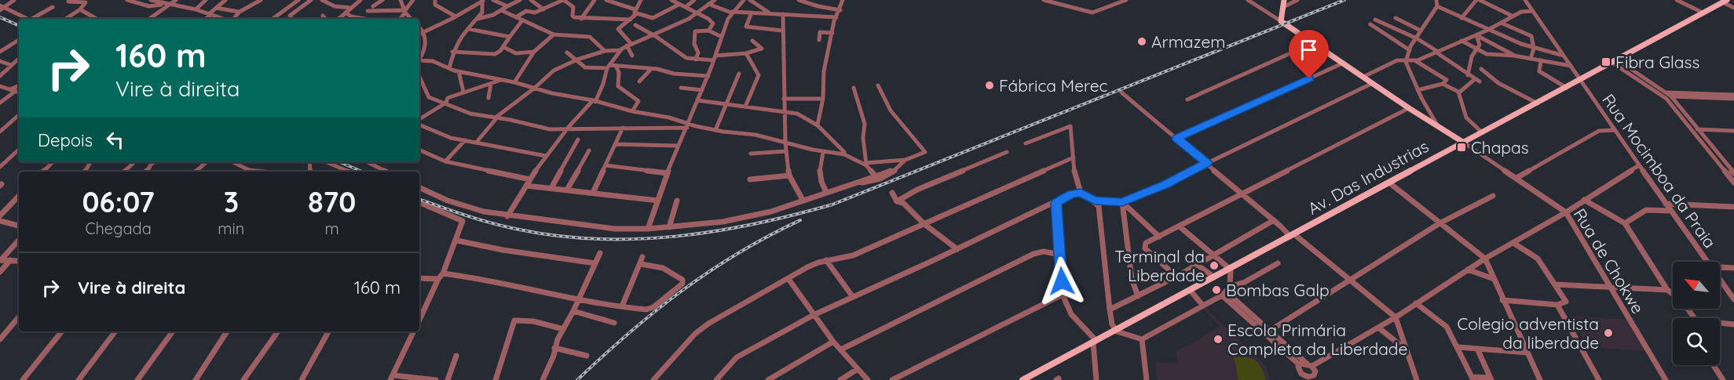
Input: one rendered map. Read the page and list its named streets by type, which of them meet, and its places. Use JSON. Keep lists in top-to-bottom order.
{
  "streets": {
    "main road": ["Av. Das Industrias"],
    "street": ["Rua Mocimboa da Praia", "Rua de Chokwe"]
  },
  "crossings": [
    ["Rua Mocimboa da Praia", "Av. Das Industrias"],
    ["Av. Das Industrias", "Rua de Chokwe"]
  ],
  "places": {
    "other": [
      "Armazem",
      "Fábrica Merec",
      "Terminal da Liberdade",
      "Bombas Galp",
      "Colegio adventista da liberdade",
      "Escola Primária Completa da Liberdade"
    ],
    "transit": ["Fibra Glass", "Chapas"]
  },
  "north": "top left",
  "page": {
    "turn": ["160 m", "Vire à direita"],
    "then": "Depois",
    "eta": [
      "06:07",
      "Chegada",
      "3",
      "min",
      "870",
      "m"
    ],
    "list": [
      {
        "name": "Vire à direita",
        "value": "160 m"
      }
    ]
  }
}
